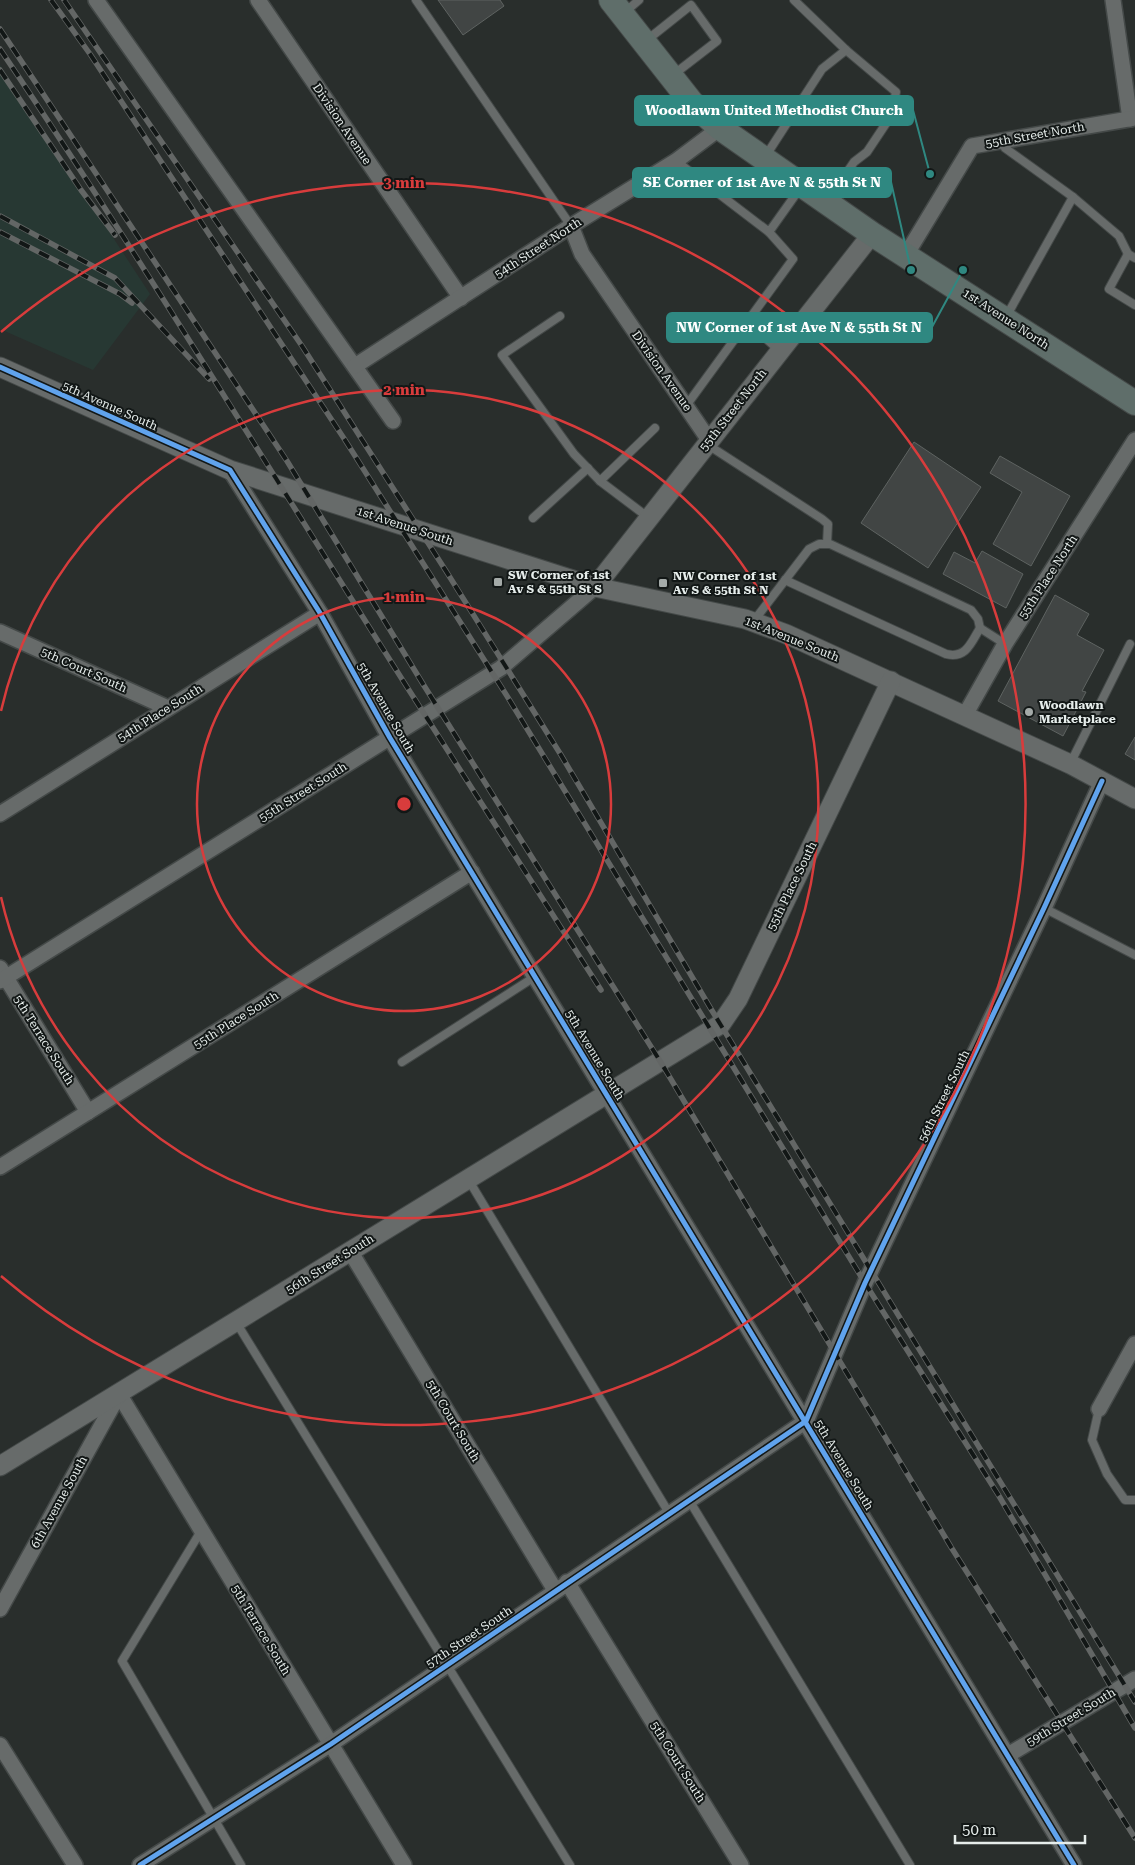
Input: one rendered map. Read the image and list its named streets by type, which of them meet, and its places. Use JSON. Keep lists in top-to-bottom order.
{
  "streets": {
    "main road": ["1st Avenue North"],
    "street": [
      "Division Avenue",
      "55th Street North",
      "54th Street North",
      "5th Avenue South",
      "1st Avenue South",
      "55th Place North",
      "5th Court South",
      "54th Place South",
      "55th Street South",
      "55th Place South",
      "5th Terrace South",
      "56th Street South",
      "6th Avenue South",
      "57th Street South",
      "59th Street South"
    ]
  },
  "crossings": [
    ["Division Avenue", "55th Street North"],
    ["Division Avenue", "54th Street North"],
    ["55th Street North", "1st Avenue North"],
    ["55th Street North", "1st Avenue South"],
    ["55th Street North", "55th Street South"],
    ["54th Street North", "1st Avenue North"],
    ["5th Avenue South", "1st Avenue South"],
    ["5th Avenue South", "54th Place South"],
    ["5th Avenue South", "55th Street South"],
    ["5th Avenue South", "55th Place South"],
    ["5th Avenue South", "56th Street South"],
    ["5th Avenue South", "57th Street South"],
    ["5th Avenue South", "59th Street South"],
    ["1st Avenue South", "55th Place North"],
    ["1st Avenue South", "55th Street South"],
    ["1st Avenue South", "55th Place South"],
    ["1st Avenue South", "56th Street South"],
    ["5th Court South", "54th Place South"],
    ["5th Court South", "56th Street South"],
    ["5th Court South", "57th Street South"],
    ["55th Street South", "5th Terrace South"],
    ["55th Place South", "5th Terrace South"],
    ["55th Place South", "56th Street South"],
    ["5th Terrace South", "56th Street South"],
    ["5th Terrace South", "6th Avenue South"],
    ["5th Terrace South", "57th Street South"],
    ["56th Street South", "6th Avenue South"],
    ["56th Street South", "57th Street South"]
  ],
  "places": {
    "other": [
      "Woodlawn United Methodist Church",
      "SE Corner of 1st Ave N & 55th St N",
      "NW Corner of 1st Ave N & 55th St N",
      "Woodlawn Marketplace"
    ],
    "transit": ["SW Corner of 1st Av S & 55th St S", "NW Corner of 1st Av S & 55th St N"]
  },
  "scale_bar": "50 m",
  "rings": ["3 min", "2 min", "1 min"]
}
